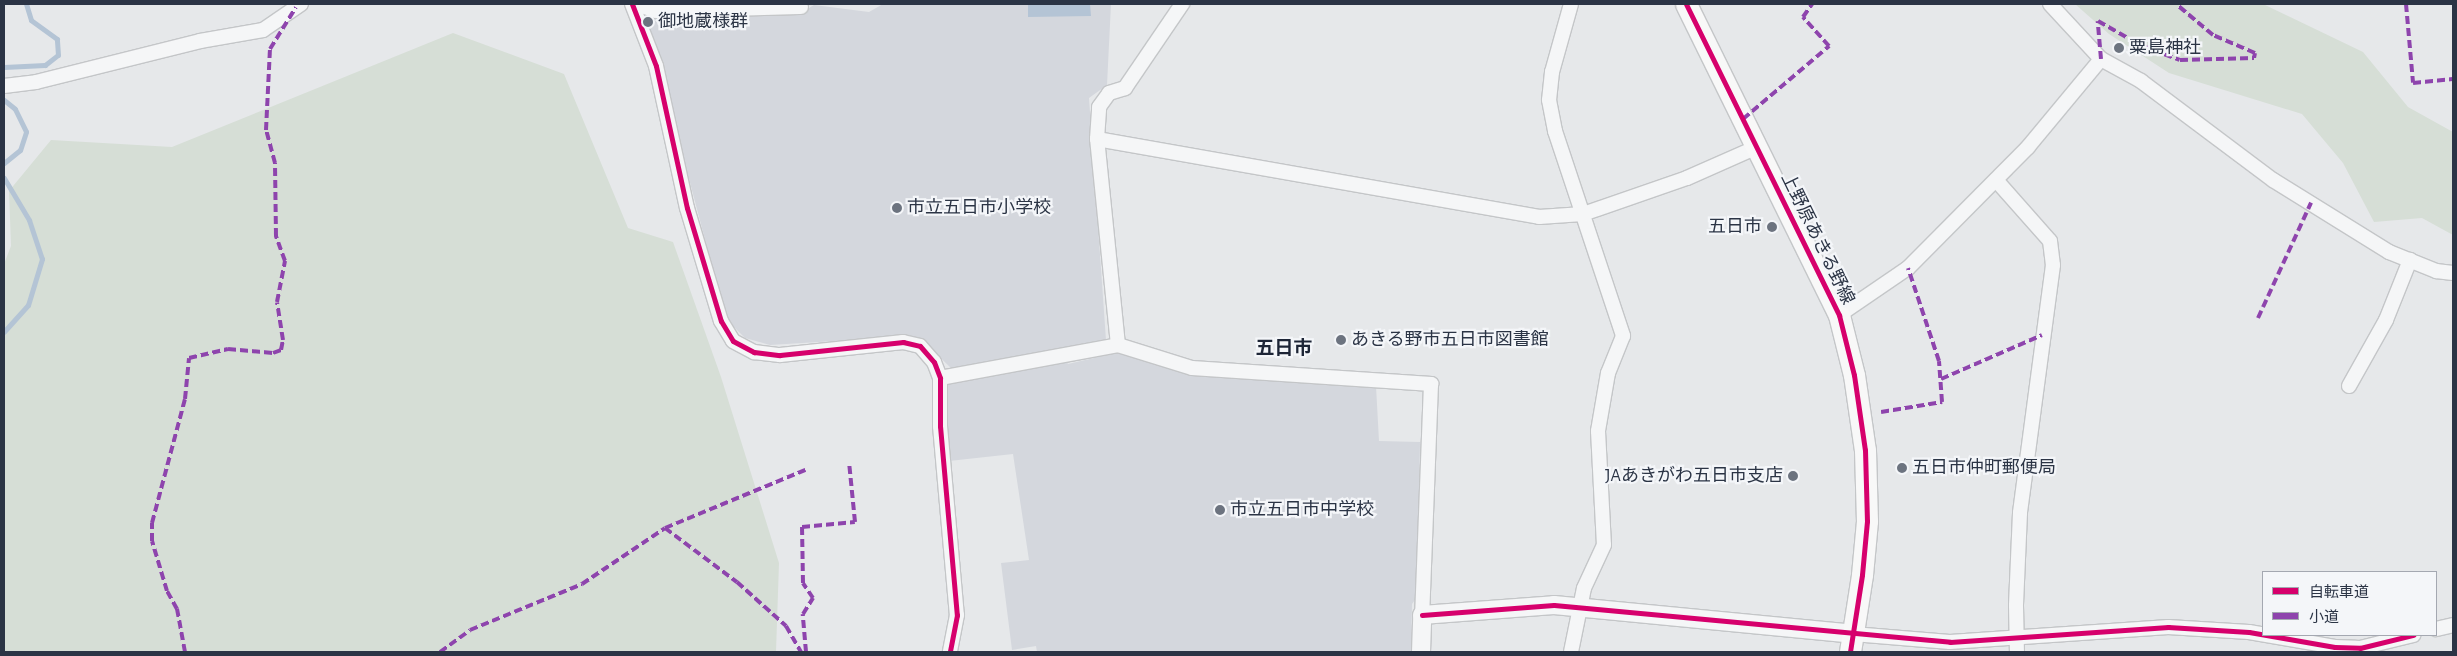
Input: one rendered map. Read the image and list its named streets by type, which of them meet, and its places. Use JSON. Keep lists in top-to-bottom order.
{
  "streets": {
    "main road": ["上野原あきる野線"]
  },
  "districts": ["五日市"],
  "places": [
    "御地蔵様群",
    "粟島神社",
    "市立五日市小学校",
    "五日市",
    "あきる野市五日市図書館",
    "五日市仲町郵便局",
    "JAあきがわ五日市支店",
    "市立五日市中学校"
  ],
  "legend": ["自転車道", "小道"]
}
